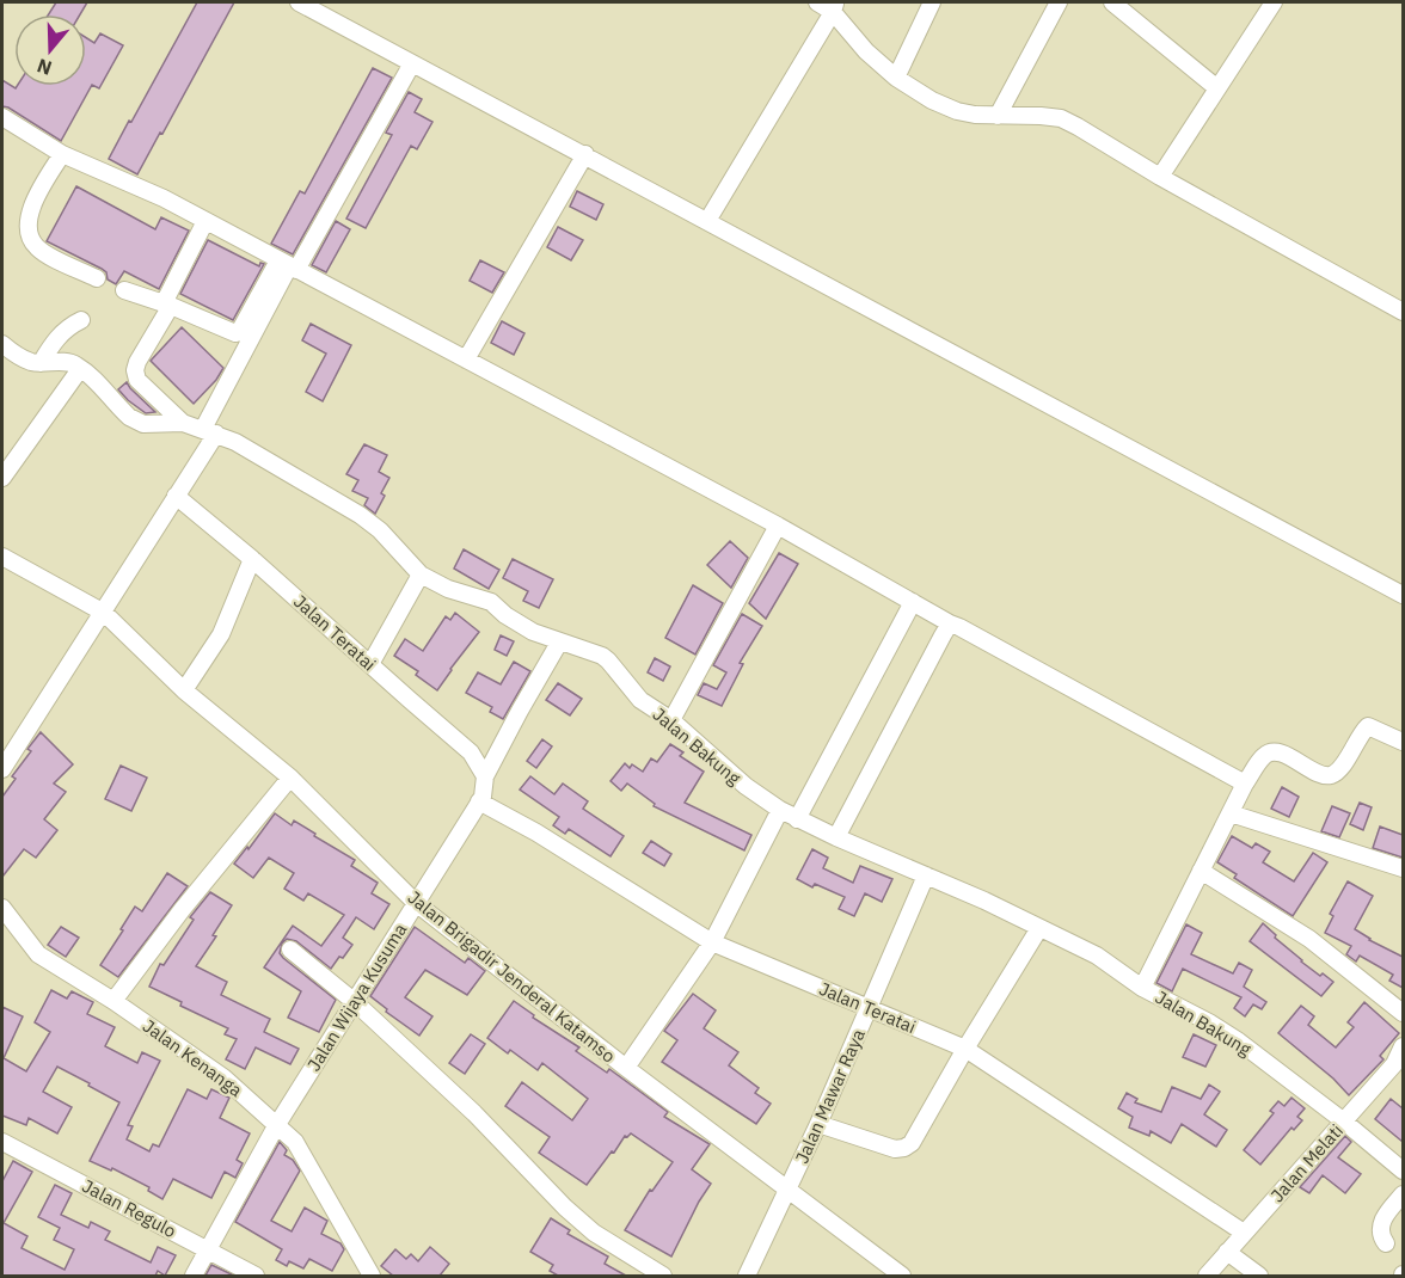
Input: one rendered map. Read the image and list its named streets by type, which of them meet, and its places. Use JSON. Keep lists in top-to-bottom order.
{
  "streets": {
    "street": [
      "Jalan Teratai",
      "Jalan Bakung",
      "Jalan Brigadir Jenderal Katamso",
      "Jalan Wijaya Kusuma",
      "Jalan Kenanga",
      "Jalan Mawar Raya",
      "Jalan Melati",
      "Jalan Regulo"
    ]
  },
  "crossings": [
    ["Jalan Teratai", "Jalan Wijaya Kusuma"],
    ["Jalan Teratai", "Jalan Mawar Raya"],
    ["Jalan Teratai", "Jalan Melati"],
    ["Jalan Bakung", "Jalan Wijaya Kusuma"],
    ["Jalan Bakung", "Jalan Mawar Raya"],
    ["Jalan Bakung", "Jalan Melati"],
    ["Jalan Brigadir Jenderal Katamso", "Jalan Wijaya Kusuma"],
    ["Jalan Brigadir Jenderal Katamso", "Jalan Mawar Raya"],
    ["Jalan Wijaya Kusuma", "Jalan Kenanga"],
    ["Jalan Wijaya Kusuma", "Jalan Regulo"]
  ],
  "north": "bottom"
}
